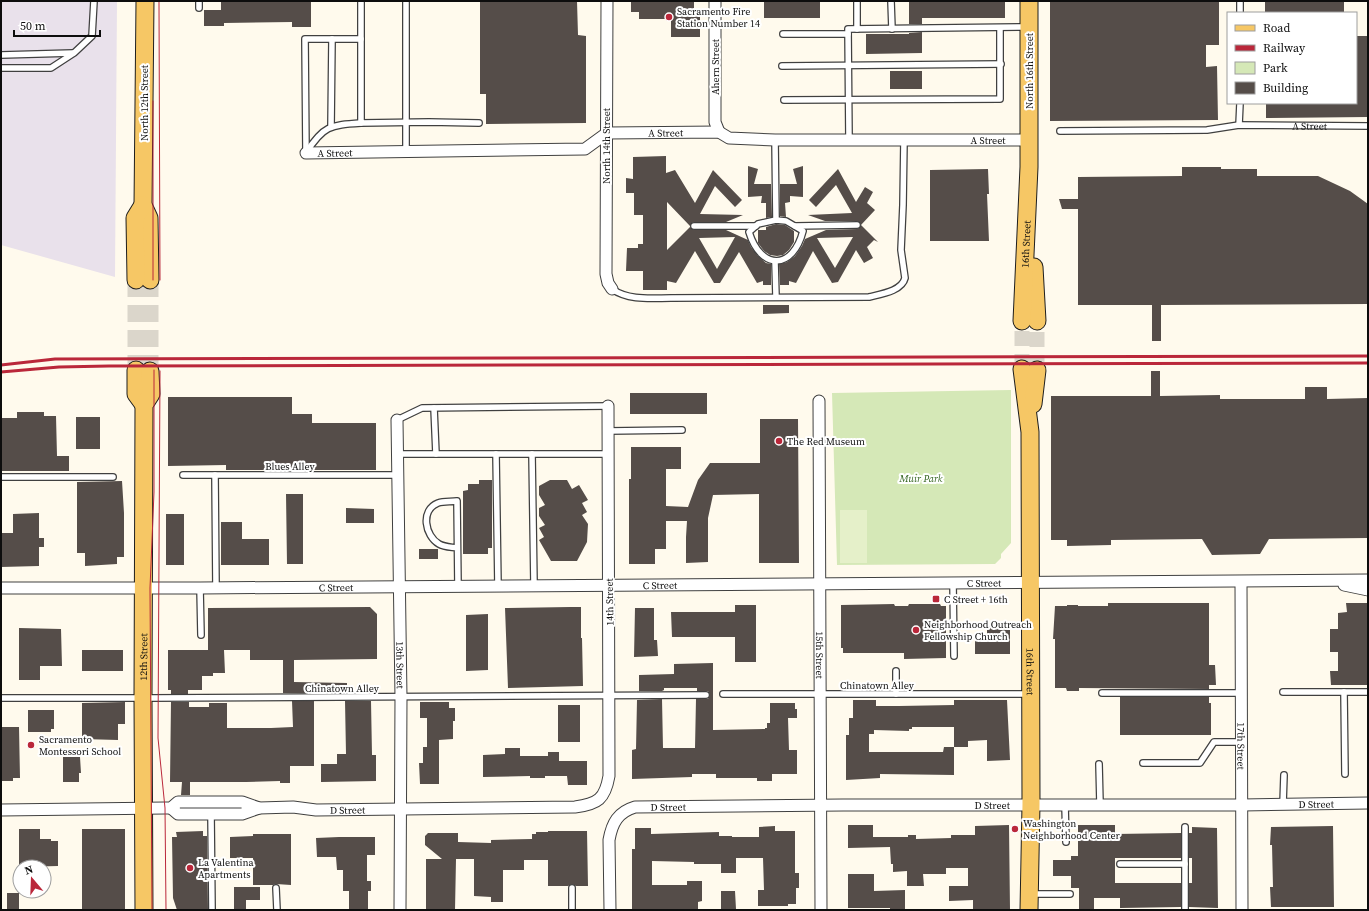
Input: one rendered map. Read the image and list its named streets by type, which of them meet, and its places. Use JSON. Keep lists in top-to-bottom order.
{
  "streets": {
    "main road": [
      "North 16th Street",
      "North 12th Street",
      "16th Street",
      "12th Street"
    ],
    "street": [
      "Ahern Street",
      "A Street",
      "North 14th Street",
      "C Street",
      "14th Street",
      "15th Street",
      "13th Street",
      "17th Street",
      "D Street"
    ],
    "lane": ["Blues Alley", "Chinatown Alley"]
  },
  "crossings": [
    ["Ahern Street", "A Street"],
    ["North 16th Street", "A Street"],
    ["North 16th Street", "16th Street"],
    ["A Street", "North 14th Street"],
    ["A Street", "16th Street"],
    ["16th Street", "C Street"],
    ["16th Street", "Chinatown Alley"],
    ["16th Street", "D Street"],
    ["Blues Alley", "13th Street"],
    ["C Street", "14th Street"],
    ["C Street", "15th Street"],
    ["C Street", "12th Street"],
    ["C Street", "13th Street"],
    ["C Street", "17th Street"],
    ["14th Street", "Chinatown Alley"],
    ["14th Street", "D Street"],
    ["15th Street", "Chinatown Alley"],
    ["15th Street", "D Street"],
    ["12th Street", "Chinatown Alley"],
    ["12th Street", "D Street"],
    ["13th Street", "Chinatown Alley"],
    ["13th Street", "D Street"],
    ["17th Street", "D Street"]
  ],
  "parks": ["Muir Park"],
  "places": {
    "other": [
      "Sacramento Fire Station Number 14",
      "The Red Museum",
      "Neighborhood Outreach Fellowship Church",
      "Sacramento Montessori School",
      "Washington Neighborhood Center",
      "La Valentina Apartments"
    ],
    "transit": ["C Street + 16th"]
  },
  "legend": [
    "Road",
    "Railway",
    "Park",
    "Building"
  ],
  "scale_bar": "50 m",
  "north": "top"
}
